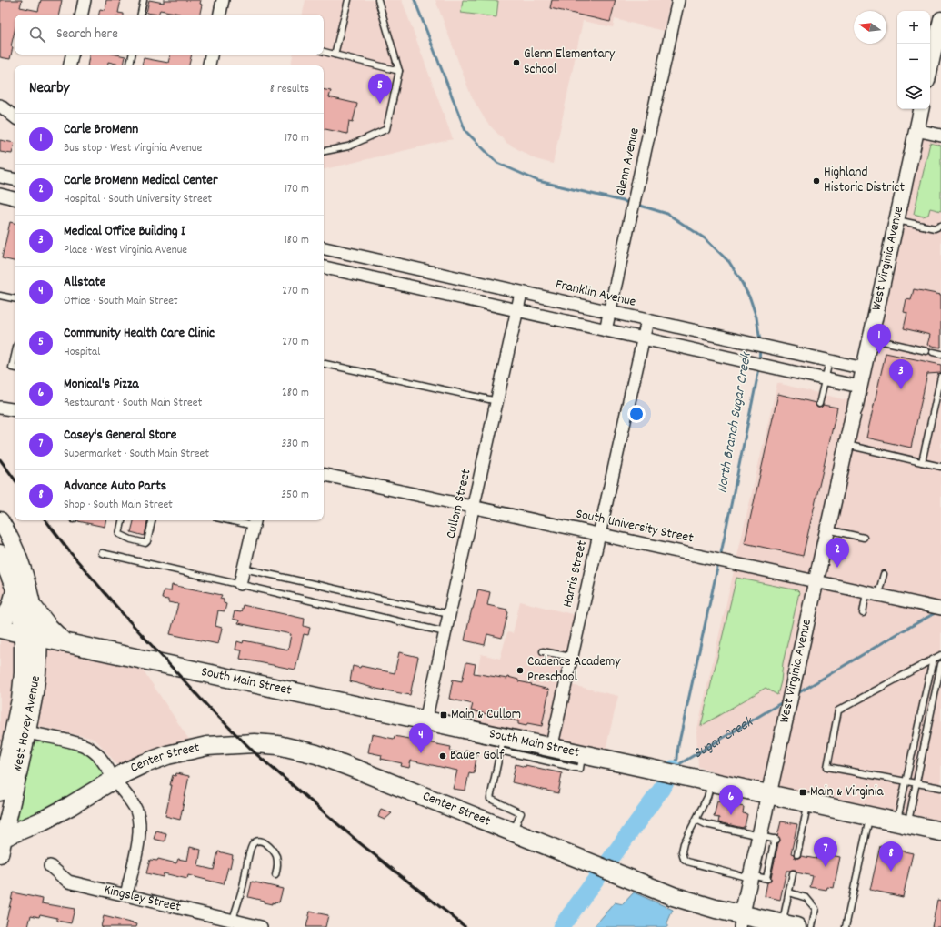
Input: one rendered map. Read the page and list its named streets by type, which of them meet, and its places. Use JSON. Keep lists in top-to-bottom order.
{
  "streets": {
    "main road": ["South Main Street", "West Hovey Avenue", "Center Street"],
    "street": [
      "Glenn Avenue",
      "West Virginia Avenue",
      "Franklin Avenue",
      "Cullom Street",
      "South University Street",
      "Harris Street",
      "Kingsley Street"
    ]
  },
  "crossings": [
    ["Glenn Avenue", "Franklin Avenue"],
    ["West Virginia Avenue", "Franklin Avenue"],
    ["West Virginia Avenue", "South University Street"],
    ["West Virginia Avenue", "South Main Street"],
    ["West Virginia Avenue", "Center Street"],
    ["Franklin Avenue", "Cullom Street"],
    ["Franklin Avenue", "Harris Street"],
    ["Cullom Street", "South University Street"],
    ["Cullom Street", "South Main Street"],
    ["South University Street", "Harris Street"],
    ["Harris Street", "South Main Street"],
    ["South Main Street", "West Hovey Avenue"]
  ],
  "water": ["North Branch Sugar Creek", "Sugar Creek"],
  "places": {
    "other": [
      "Glenn Elementary School",
      "Highland Historic District",
      "Cadence Academy Preschool",
      "Bauer Golf"
    ],
    "transit": ["Main & Cullom", "Main & Virginia"]
  },
  "north": "left",
  "page": {
    "map_buttons": ["+", "−"],
    "search": "Search here",
    "heading": ["Nearby", "8 results"],
    "pins": [
      "5",
      "1",
      "3",
      "2",
      "4",
      "6",
      "7",
      "8"
    ],
    "list": [
      {
        "mark": "1",
        "name": "Carle BroMenn",
        "note": "Bus stop · West Virginia Avenue",
        "value": "170 m"
      },
      {
        "mark": "2",
        "name": "Carle BroMenn Medical Center",
        "note": "Hospital · South University Street",
        "value": "170 m"
      },
      {
        "mark": "3",
        "name": "Medical Office Building I",
        "note": "Place · West Virginia Avenue",
        "value": "180 m"
      },
      {
        "mark": "4",
        "name": "Allstate",
        "note": "Office · South Main Street",
        "value": "270 m"
      },
      {
        "mark": "5",
        "name": "Community Health Care Clinic",
        "note": "Hospital",
        "value": "270 m"
      },
      {
        "mark": "6",
        "name": "Monical's Pizza",
        "note": "Restaurant · South Main Street",
        "value": "280 m"
      },
      {
        "mark": "7",
        "name": "Casey's General Store",
        "note": "Supermarket · South Main Street",
        "value": "330 m"
      },
      {
        "mark": "8",
        "name": "Advance Auto Parts",
        "note": "Shop · South Main Street",
        "value": "350 m"
      }
    ]
  }
}
